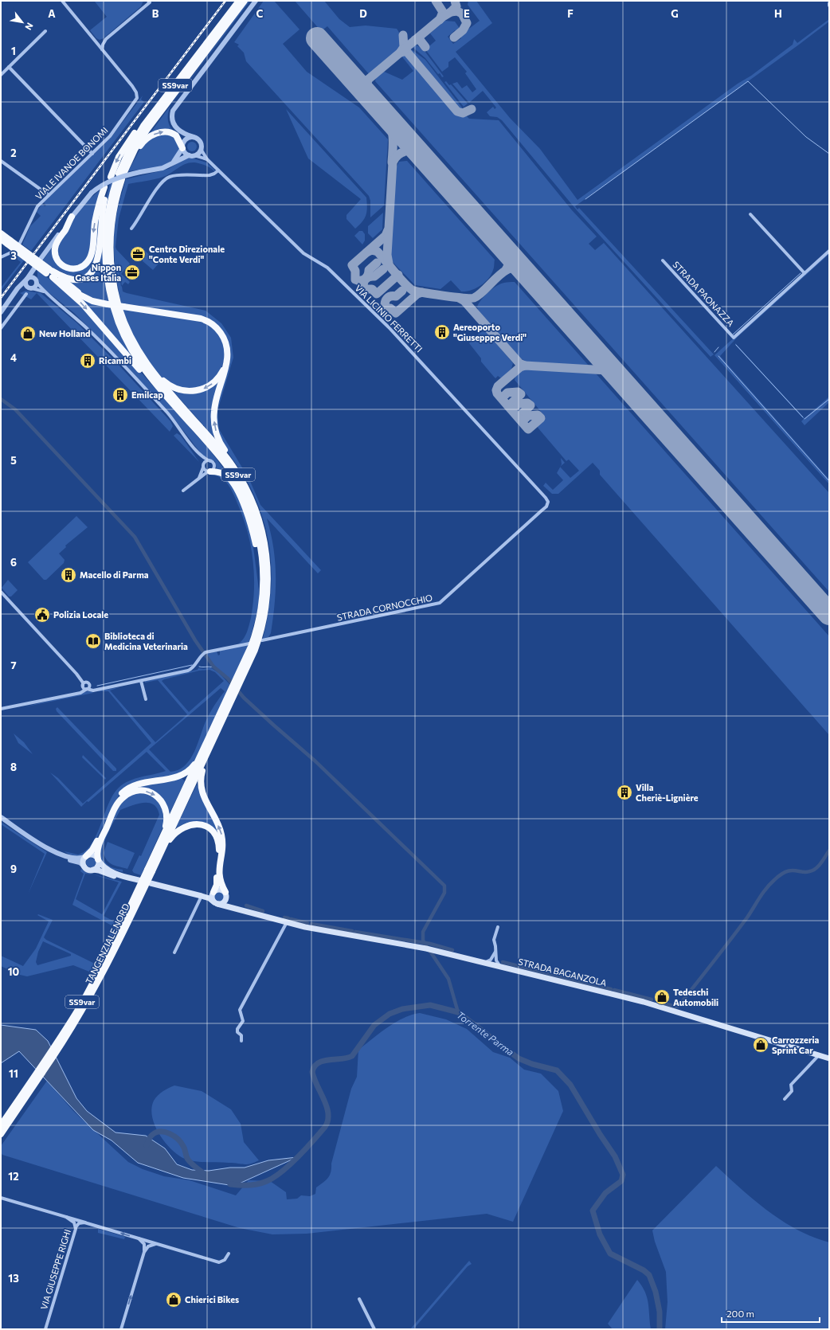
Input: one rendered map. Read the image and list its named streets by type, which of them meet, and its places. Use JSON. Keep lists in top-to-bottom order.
{
  "streets": {
    "highway": ["SS9var", "TANGENZIALE NORD"],
    "main road": ["STRADA BAGANZOLA"],
    "street": [
      "VIALE IVANOE BONOMI",
      "STRADA PAONAZZA",
      "VIA LICINIO FERRETTI",
      "STRADA CORNOCCHIO",
      "VIA GIUSEPPE RIGHI"
    ]
  },
  "crossings": [
    ["SS9var", "TANGENZIALE NORD"],
    ["VIA LICINIO FERRETTI", "STRADA CORNOCCHIO"]
  ],
  "water": ["Torrente Parma"],
  "places": {
    "office": ["Centro Direzionale \"Conte Verdi\"", "Nippon Gases Italia"],
    "building": [
      "Aereoporto \"Giusepppe Verdi\"",
      "Ricambi",
      "Emilcap",
      "Macello di Parma",
      "Villa Cheriè-Lignière"
    ],
    "shop": [
      "New Holland",
      "Tedeschi Automobili",
      "Carrozzeria Sprint Car",
      "Chierici Bikes"
    ],
    "public building": ["Polizia Locale"],
    "library": ["Biblioteca di Medicina Veterinaria"]
  },
  "scale_bar": "200 m",
  "north": "bottom right",
  "grid": {
    "columns": [
      "A",
      "B",
      "C",
      "D",
      "E",
      "F",
      "G",
      "H"
    ],
    "rows": [
      "1",
      "2",
      "3",
      "4",
      "5",
      "6",
      "7",
      "8",
      "9",
      "10",
      "11",
      "12",
      "13"
    ]
  }
}
